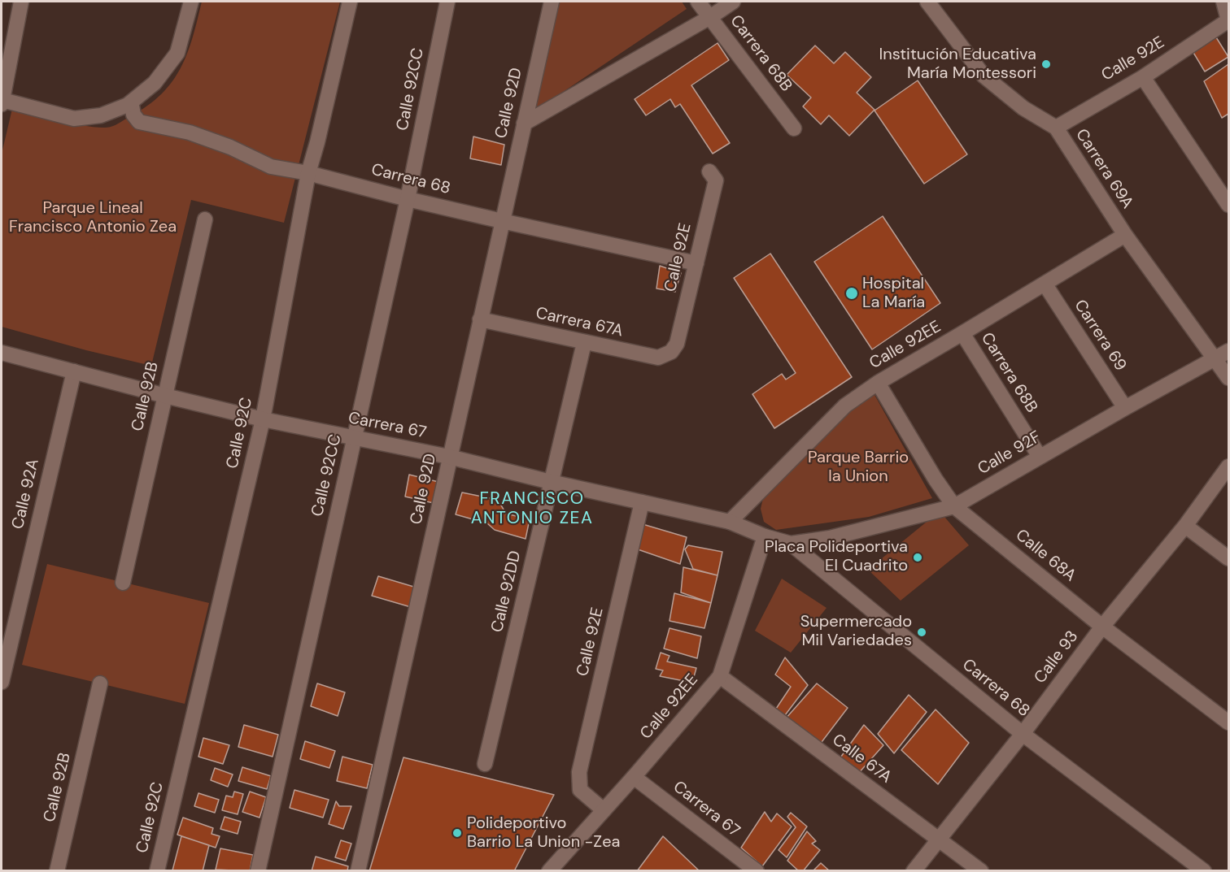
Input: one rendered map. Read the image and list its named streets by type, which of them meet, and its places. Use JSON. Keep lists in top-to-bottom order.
{
  "streets": {
    "street": [
      "Carrera 68B",
      "Calle 92E",
      "Calle 92CC",
      "Calle 92D",
      "Carrera 69A",
      "Carrera 68",
      "Carrera 67A",
      "Carrera 69",
      "Calle 92EE",
      "Calle 92B",
      "Carrera 67",
      "Calle 92C",
      "Calle 92F",
      "Calle 92A",
      "Calle 68A",
      "Calle 92DD",
      "Calle 93",
      "Calle 67A"
    ]
  },
  "crossings": [
    ["Carrera 68B", "Calle 92EE"],
    ["Carrera 68B", "Calle 92F"],
    ["Calle 92E", "Carrera 69A"],
    ["Calle 92E", "Carrera 68"],
    ["Calle 92E", "Carrera 67A"],
    ["Calle 92E", "Calle 92EE"],
    ["Calle 92E", "Carrera 67"],
    ["Calle 92CC", "Carrera 68"],
    ["Calle 92CC", "Carrera 67"],
    ["Calle 92D", "Carrera 68"],
    ["Calle 92D", "Carrera 67A"],
    ["Calle 92D", "Carrera 67"],
    ["Carrera 69A", "Calle 92EE"],
    ["Carrera 69A", "Calle 92F"],
    ["Carrera 68", "Calle 92EE"],
    ["Carrera 68", "Carrera 67"],
    ["Carrera 68", "Calle 92C"],
    ["Carrera 68", "Calle 92F"],
    ["Carrera 68", "Calle 93"],
    ["Carrera 67A", "Calle 92DD"],
    ["Carrera 69", "Calle 92EE"],
    ["Carrera 69", "Calle 92F"],
    ["Calle 92EE", "Carrera 67"],
    ["Calle 92EE", "Calle 68A"],
    ["Calle 92EE", "Calle 67A"],
    ["Calle 92B", "Carrera 67"],
    ["Carrera 67", "Calle 92C"],
    ["Carrera 67", "Calle 92A"],
    ["Carrera 67", "Calle 92DD"],
    ["Calle 92F", "Calle 68A"],
    ["Calle 68A", "Calle 93"],
    ["Calle 93", "Calle 67A"]
  ],
  "districts": ["FRANCISCO ANTONIO ZEA"],
  "parks": ["Parque Lineal Francisco Antonio Zea", "Parque Barrio la Union"],
  "places": [
    "Institución Educativa María Montessori",
    "Hospital La María",
    "Placa Polideportiva El Cuadrito",
    "Supermercado Mil Variedades",
    "Polideportivo Barrio La Union -Zea"
  ]
}
